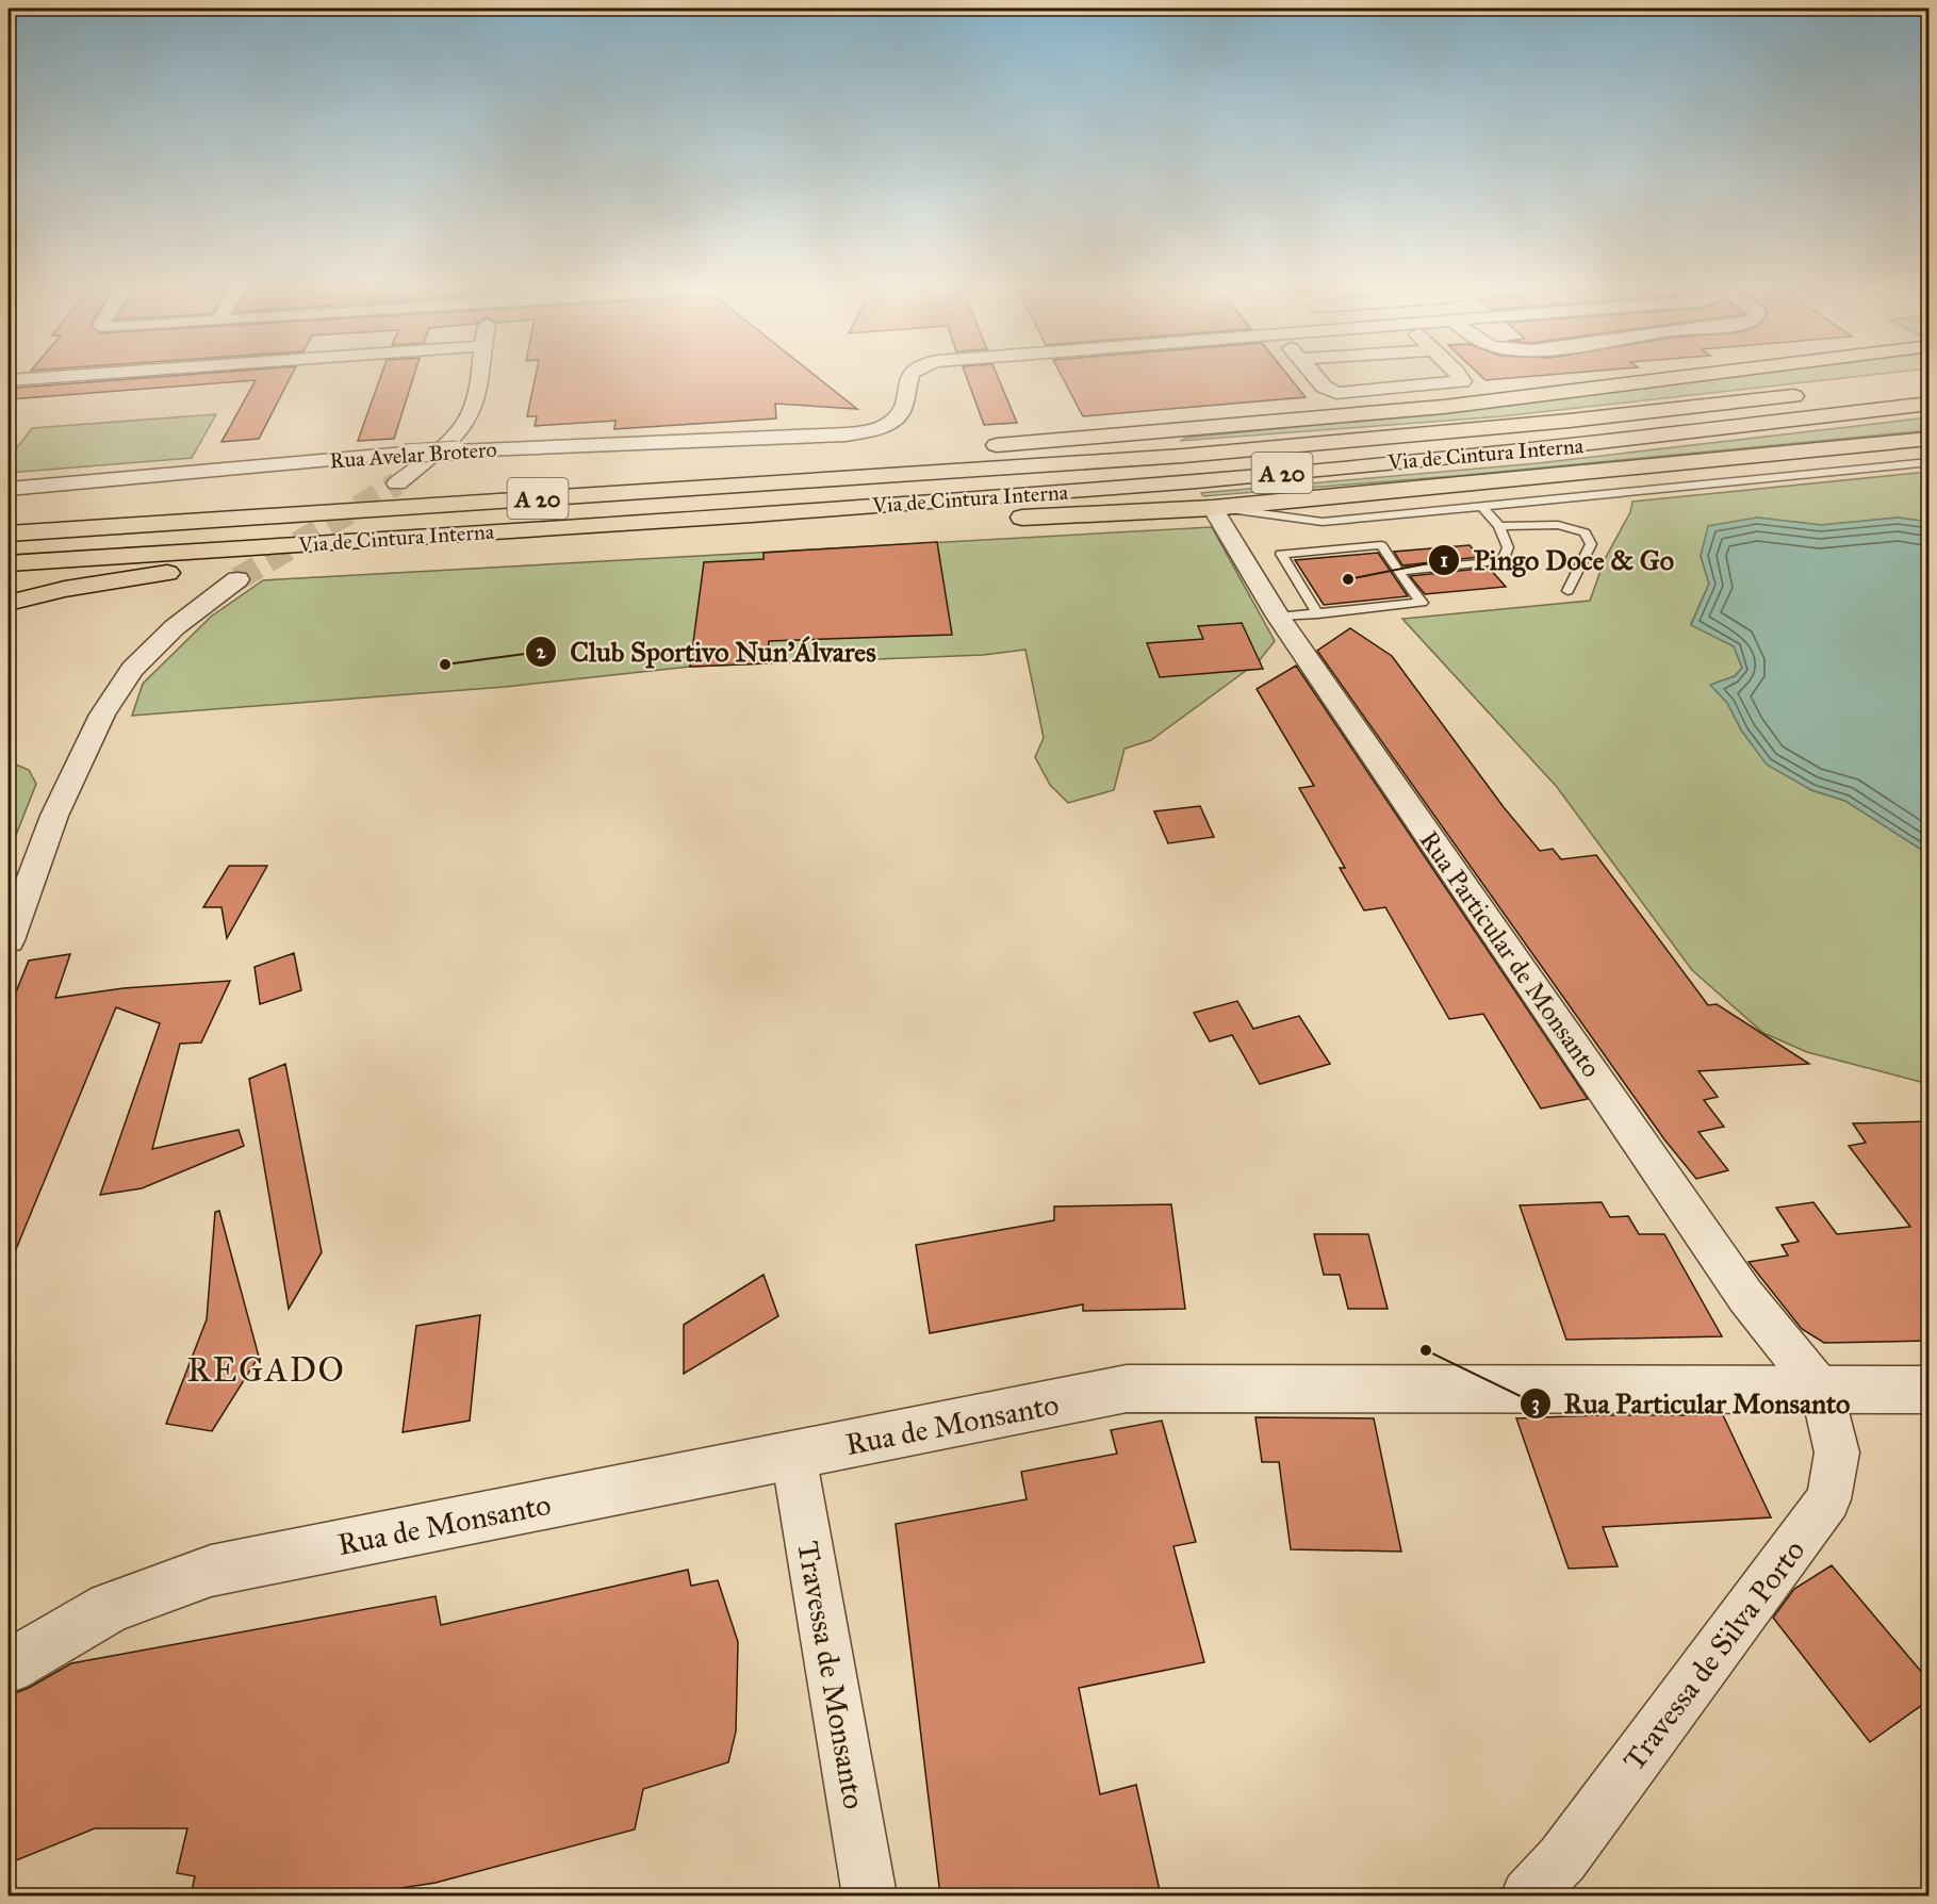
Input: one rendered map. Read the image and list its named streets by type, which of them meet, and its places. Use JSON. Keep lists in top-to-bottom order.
{
  "streets": {
    "highway": ["Via de Cintura Interna", "A 20"],
    "street": [
      "Rua Avelar Brotero",
      "Rua Particular de Monsanto",
      "Rua de Monsanto",
      "Travessa de Silva Porto",
      "Travessa de Monsanto"
    ]
  },
  "crossings": [
    ["Rua Particular de Monsanto", "Rua de Monsanto"],
    ["Rua Particular de Monsanto", "Travessa de Silva Porto"],
    ["Rua de Monsanto", "Travessa de Silva Porto"],
    ["Rua de Monsanto", "Travessa de Monsanto"]
  ],
  "districts": ["REGADO"],
  "places": ["Pingo Doce & Go", "Club Sportivo Nun'Álvares", "Rua Particular Monsanto"]
}
